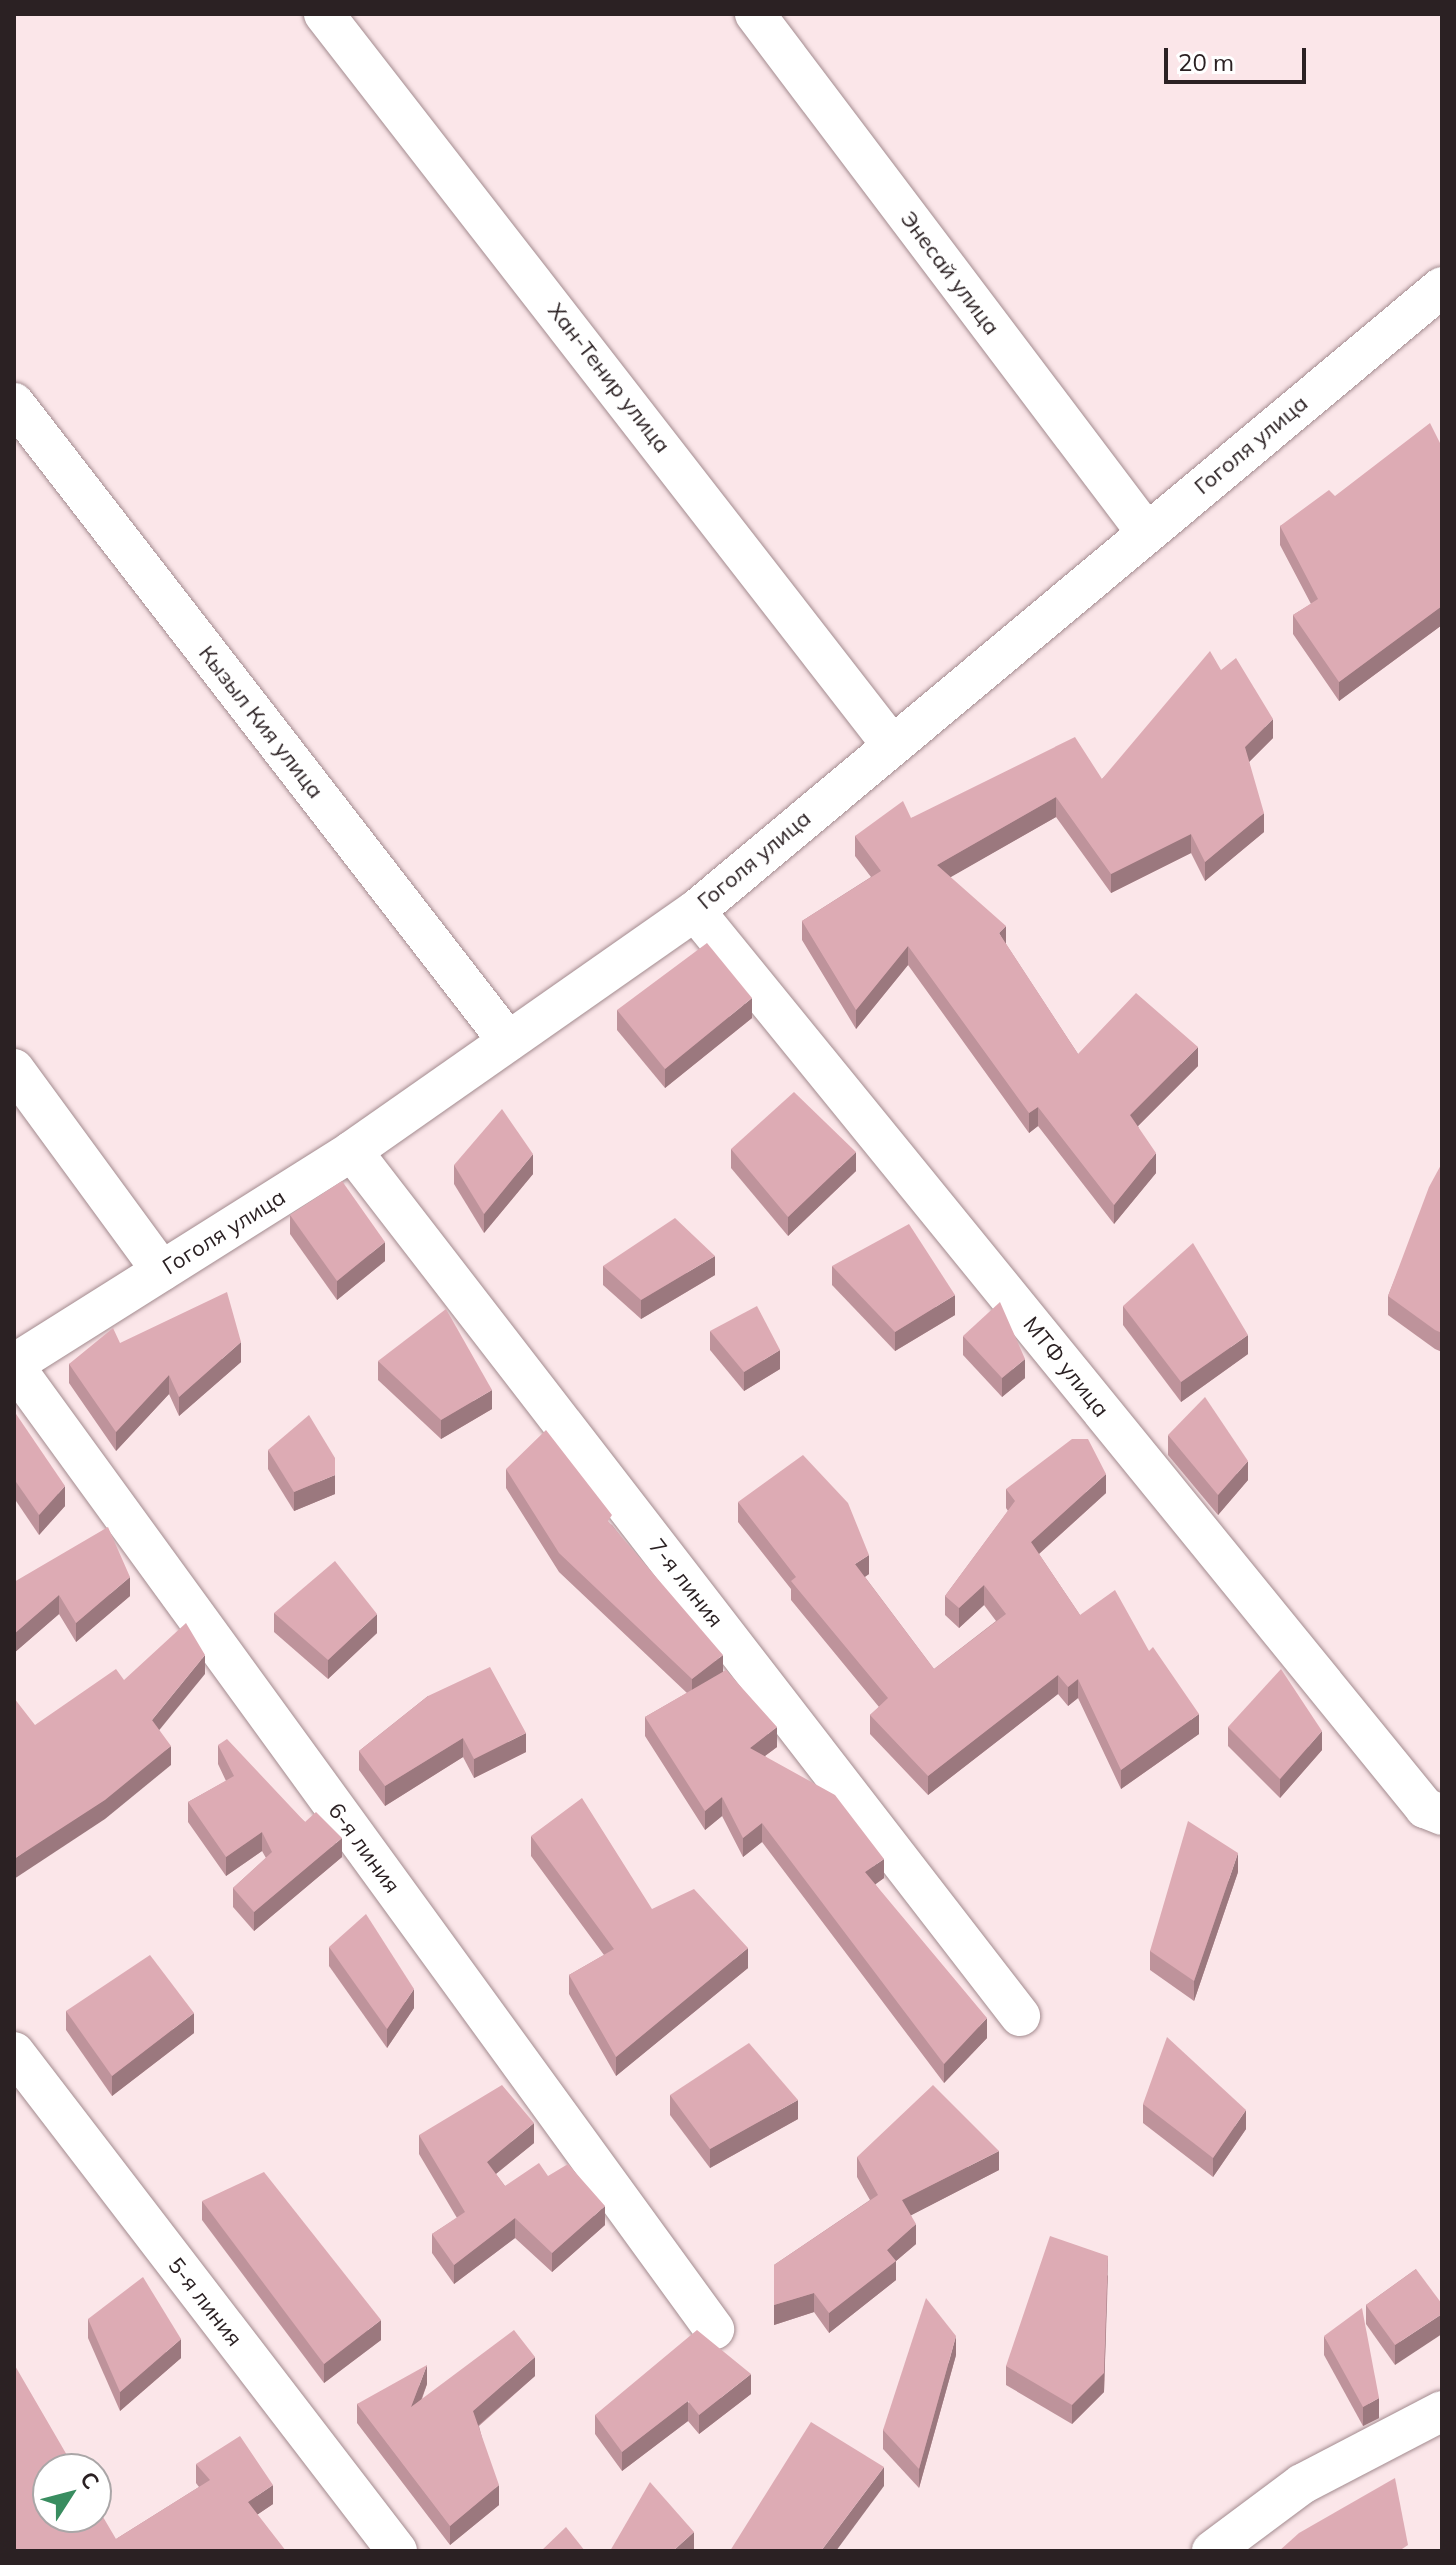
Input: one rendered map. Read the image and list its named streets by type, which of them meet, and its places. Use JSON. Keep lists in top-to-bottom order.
{
  "streets": {
    "street": [
      "Энесай улица",
      "Хан-Тенир улица",
      "Гоголя улица",
      "Кызыл Кия улица",
      "МТФ улица",
      "7-я линия",
      "6-я линия",
      "5-я линия"
    ]
  },
  "crossings": [
    ["Энесай улица", "Гоголя улица"],
    ["Хан-Тенир улица", "Гоголя улица"],
    ["Гоголя улица", "Кызыл Кия улица"],
    ["Гоголя улица", "МТФ улица"],
    ["Гоголя улица", "7-я линия"],
    ["Гоголя улица", "6-я линия"]
  ],
  "scale_bar": "20 m",
  "north": "top right"
}
